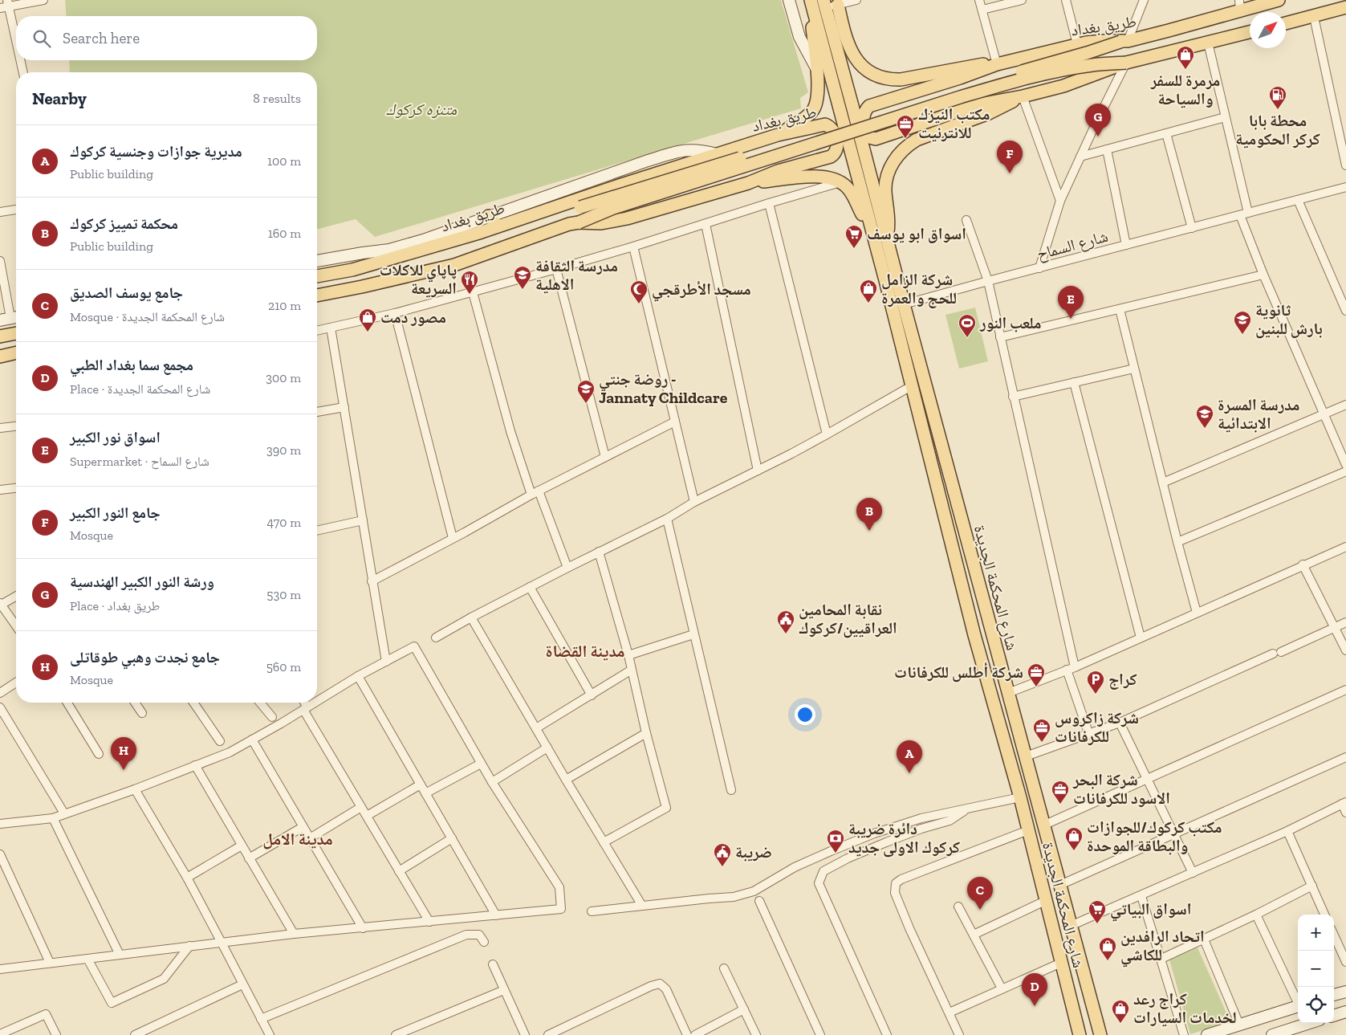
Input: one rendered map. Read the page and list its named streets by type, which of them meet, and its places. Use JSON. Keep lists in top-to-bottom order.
{
  "streets": {
    "main road": ["طريق بغداد", "شارع المحكمة الجديدة"],
    "street": ["شارع السماح"]
  },
  "crossings": [
    ["شارع السماح", "شارع المحكمة الجديدة"]
  ],
  "districts": ["مدينة القضاة", "مدينة الامل"],
  "parks": ["متنزه كركوك"],
  "places": {
    "shop": [
      "مرمرة للسفر والسياحة",
      "شركة الزامل للحج والعمرة",
      "مصور دمت",
      "مكتب كركوك/للجوازات والبطاقة الموحدة",
      "اتحاد الرافدين للكاشي",
      "كراج رعد لخدمات السيارات"
    ],
    "fuel station": ["محطة بابا كركر الحكومية"],
    "office": [
      "مكتب النيزك للانترنيت",
      "شركة أطلس للكرفانات",
      "شركة زاكروس للكرفانات",
      "شركة البحر الاسود للكرفانات"
    ],
    "supermarket": ["اسواق ابو يوسف", "اسواق البياتي"],
    "school or university": [
      "مدرسة الثقافة الاهلية",
      "ثانوية بارش للبنين",
      "روضة جنتي - Jannaty Childcare",
      "مدرسة المسرة الابتدائية"
    ],
    "restaurant": ["پاپاي للاكلات السريعة"],
    "mosque": ["مسجد الأطرقجي"],
    "sports": ["ملعب النور"],
    "public building": ["نقابة المحامين العراقيين/كركوك", "ضريبة"],
    "parking": ["كراج"],
    "bank": ["دائرة ضريبة كركوك الاولی جدید"]
  },
  "north": "top right",
  "page": {
    "search": "Search here",
    "heading": ["Nearby", "8 results"],
    "pins": [
      "G",
      "F",
      "E",
      "B",
      "H",
      "A",
      "C",
      "D"
    ],
    "list": [
      {
        "mark": "A",
        "name": "مديرية جوازات وجنسية كركوك",
        "note": "Public building",
        "value": "100 m"
      },
      {
        "mark": "B",
        "name": "محكمة تمييز كركوك",
        "note": "Public building",
        "value": "160 m"
      },
      {
        "mark": "C",
        "name": "جامع يوسف الصديق",
        "note": "Mosque · شارع المحكمة الجديدة",
        "value": "210 m"
      },
      {
        "mark": "D",
        "name": "مجمع سما بغداد الطبي",
        "note": "Place · شارع المحكمة الجديدة",
        "value": "300 m"
      },
      {
        "mark": "E",
        "name": "اسواق نور الكبير",
        "note": "Supermarket · شارع السماح",
        "value": "390 m"
      },
      {
        "mark": "F",
        "name": "جامع النور الكبير",
        "note": "Mosque",
        "value": "470 m"
      },
      {
        "mark": "G",
        "name": "ورشة النور الكبير الهندسية",
        "note": "Place · طريق بغداد",
        "value": "530 m"
      },
      {
        "mark": "H",
        "name": "جامع نجدت وهبي طوقاتلى",
        "note": "Mosque",
        "value": "560 m"
      }
    ],
    "map_buttons": ["+", "−"]
  }
}
